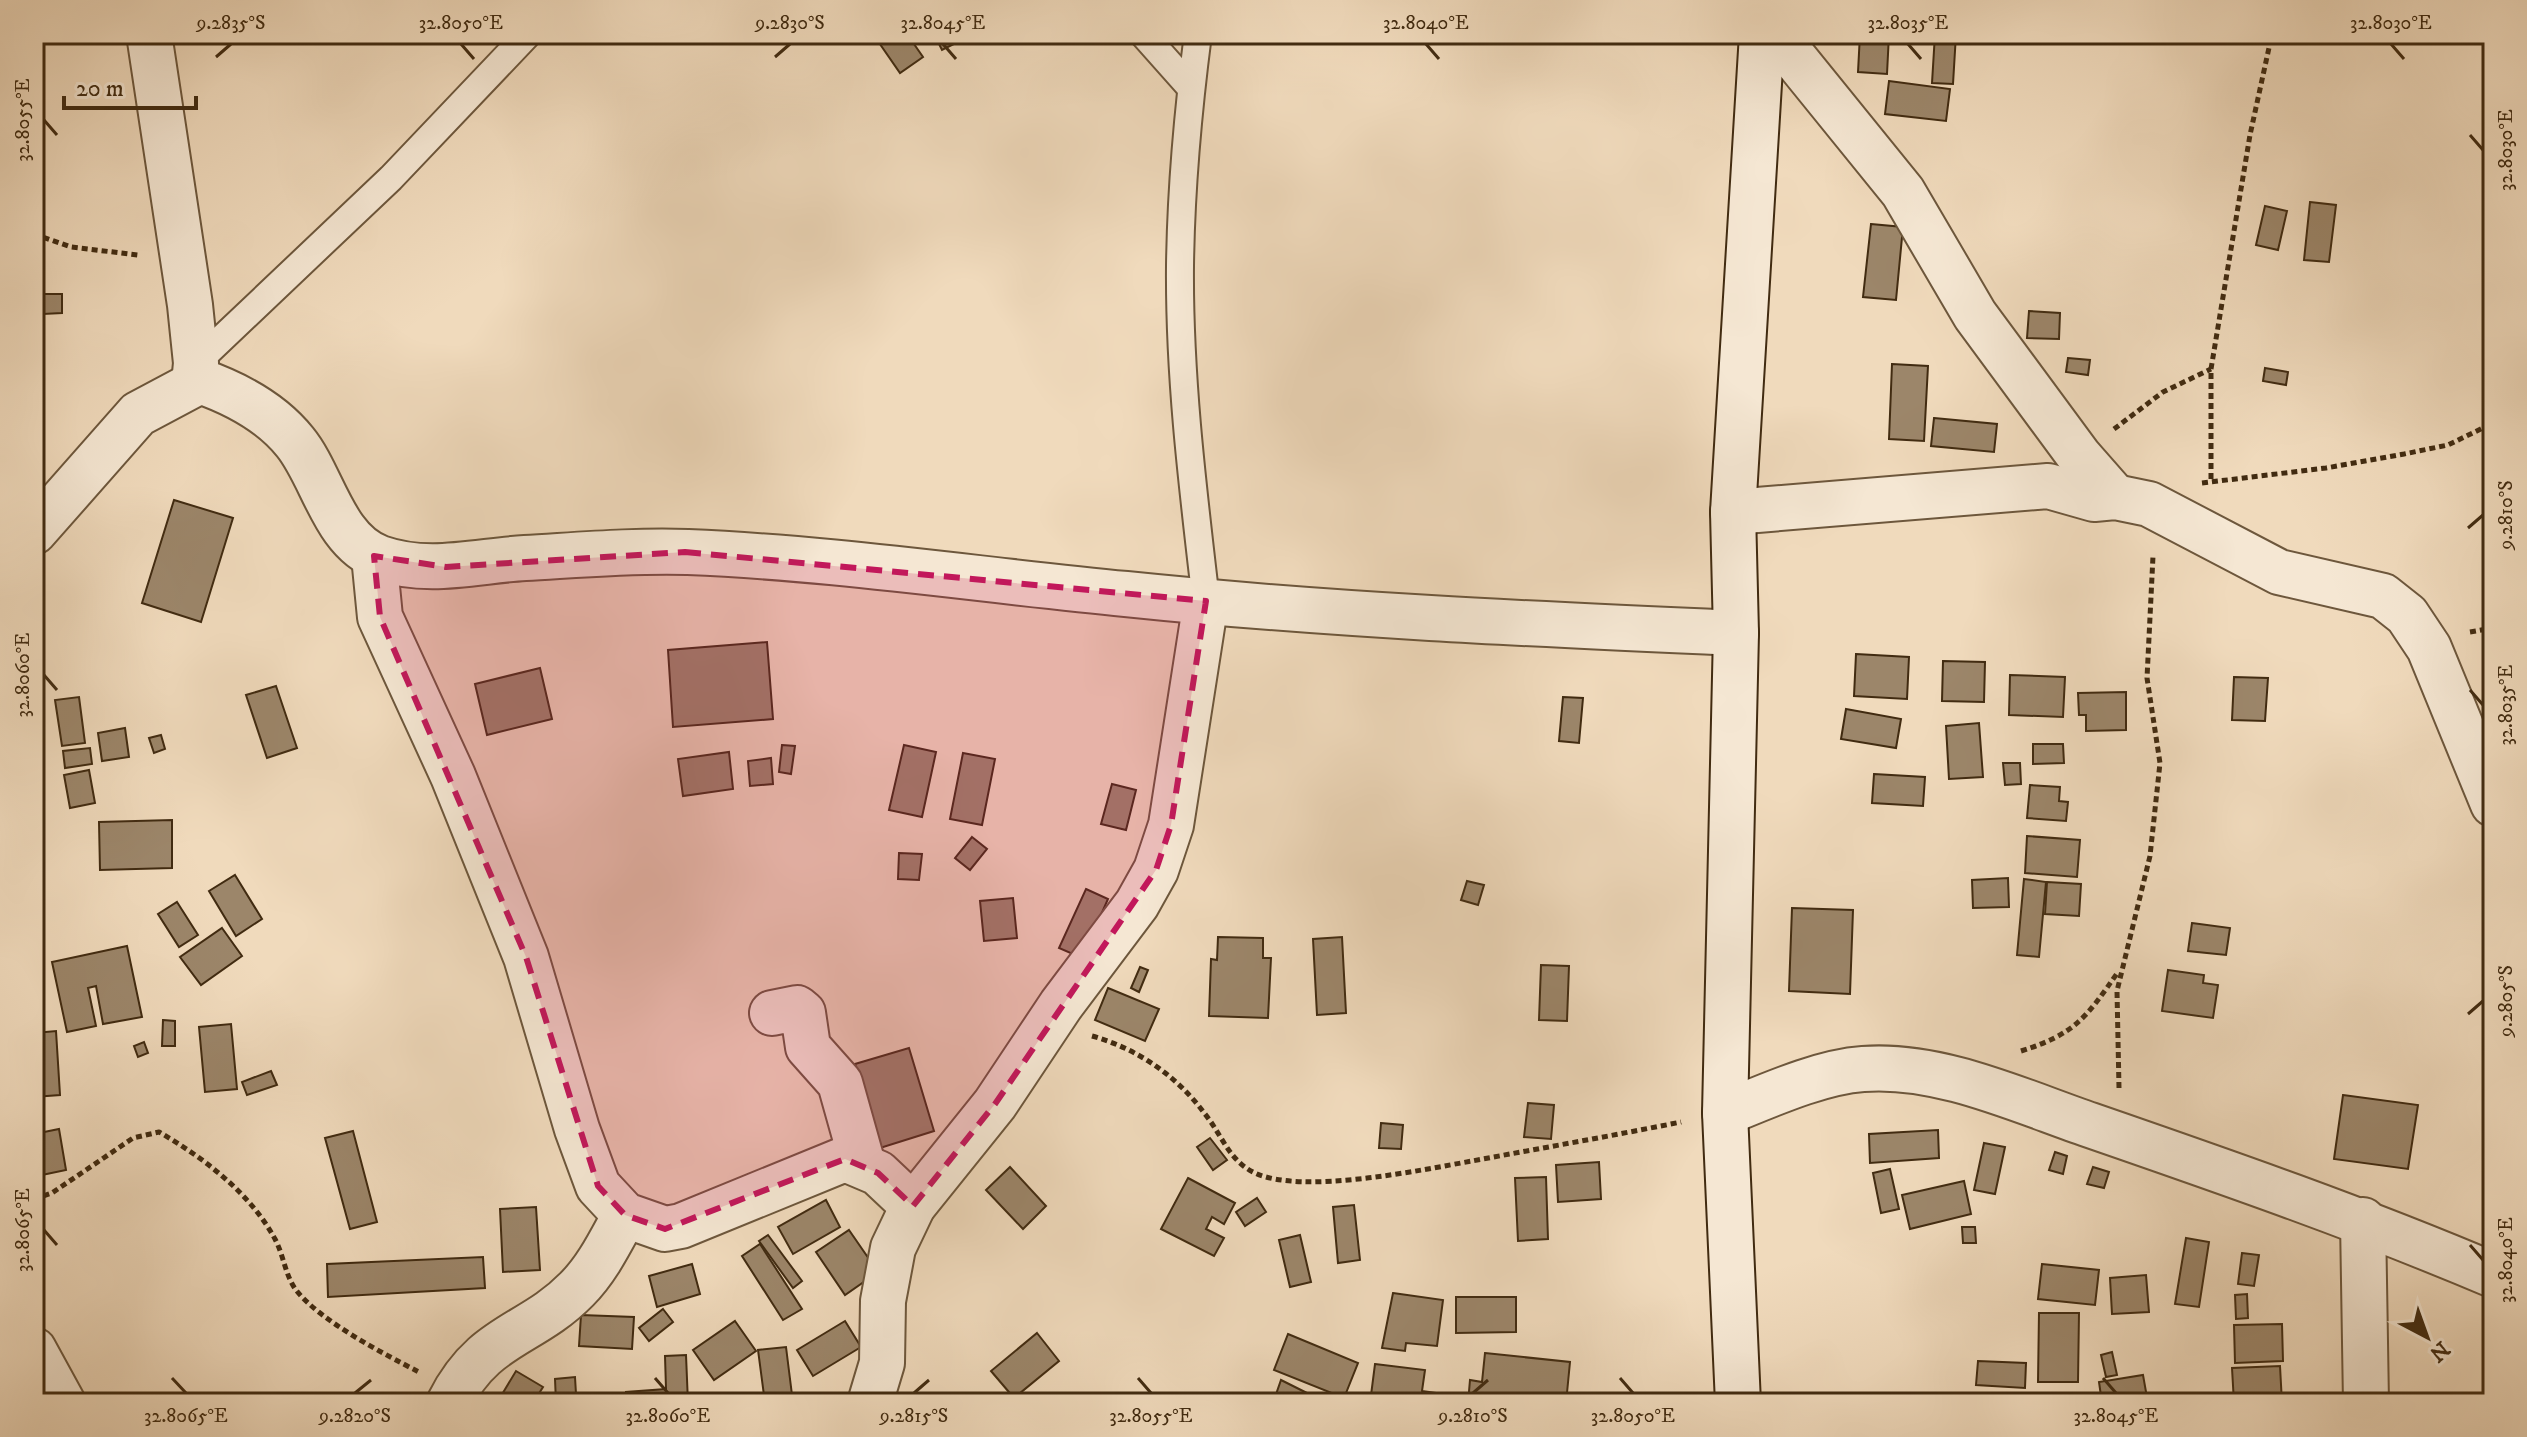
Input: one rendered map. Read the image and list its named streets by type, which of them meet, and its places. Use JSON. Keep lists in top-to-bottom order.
{
  "scale_bar": "20 m",
  "north": "bottom right",
  "coordinates": [
    "9.2835°S",
    "32.8050°E",
    "9.2830°S",
    "32.8045°E",
    "32.8040°E",
    "32.8035°E",
    "32.8030°E",
    "32.8055°E",
    "9.2810°S",
    "32.8060°E",
    "9.2805°S",
    "32.8065°E",
    "9.2820°S",
    "9.2815°S"
  ]
}
